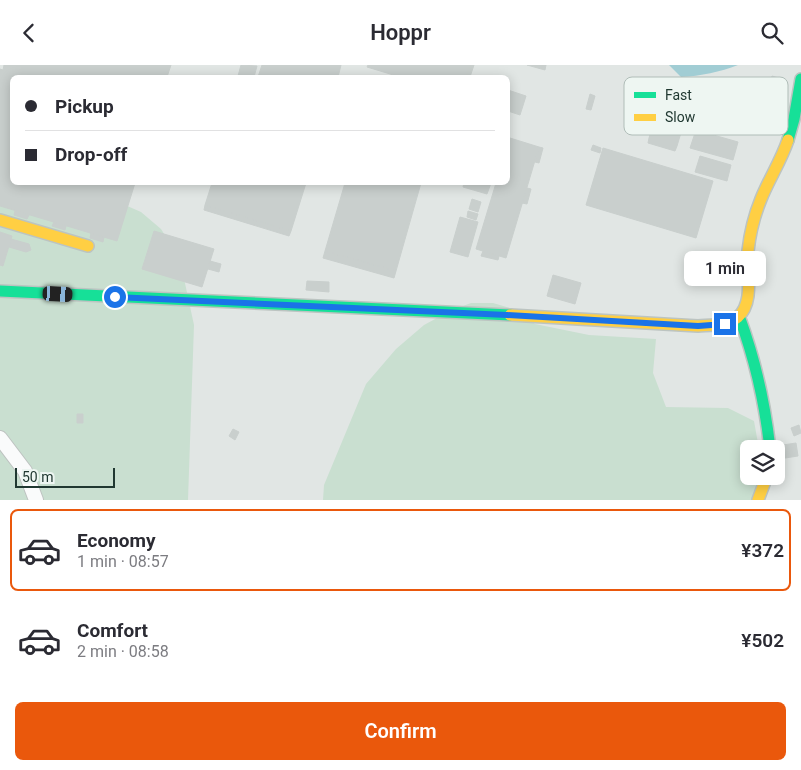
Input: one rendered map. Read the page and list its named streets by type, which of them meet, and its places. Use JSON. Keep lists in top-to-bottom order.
{
  "legend": ["Fast", "Slow"],
  "scale_bar": "50 m",
  "page": {
    "header": "Hoppr",
    "banner": ["Pickup", "Drop-off"],
    "bubble": "1 min",
    "scale": "50 m",
    "list": [
      {
        "name": "Economy",
        "note": "1 min · 08:57",
        "value": "¥372"
      },
      {
        "name": "Comfort",
        "note": "2 min · 08:58",
        "value": "¥502"
      }
    ],
    "buttons": "Confirm"
  }
}
